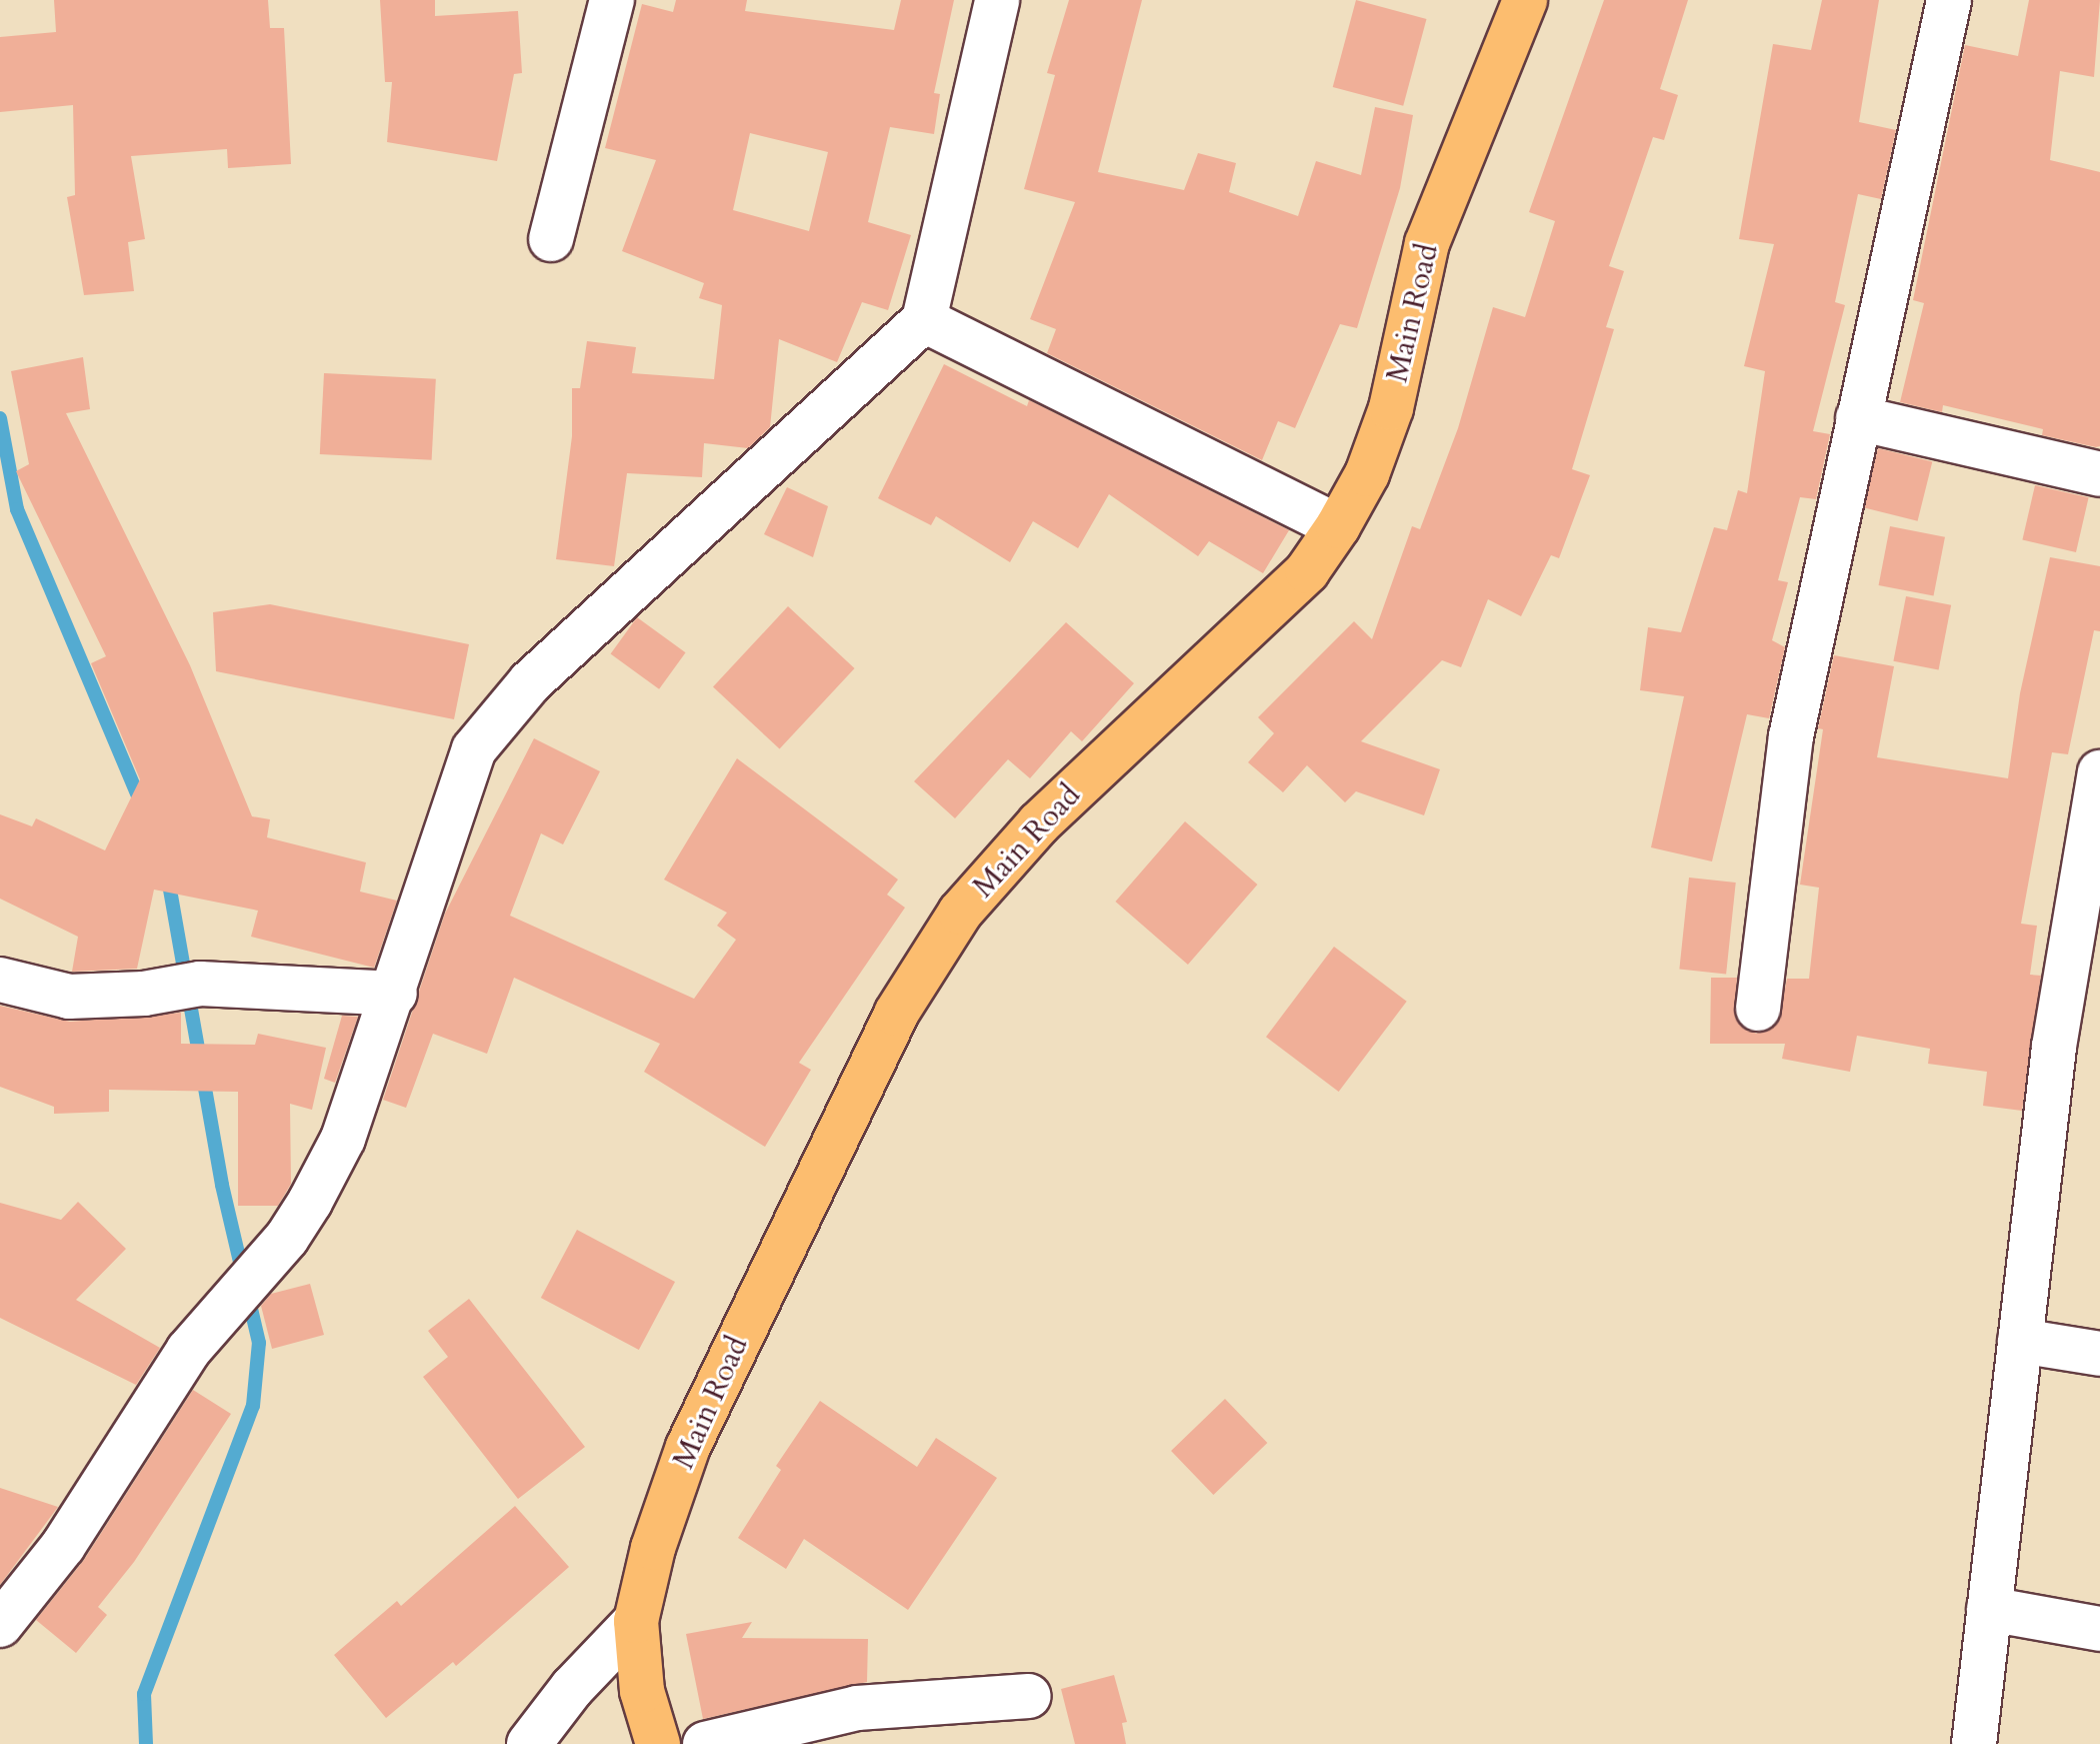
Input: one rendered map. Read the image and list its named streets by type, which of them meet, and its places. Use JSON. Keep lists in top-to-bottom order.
{
  "streets": {
    "main road": ["Main Road"]
  }
}
